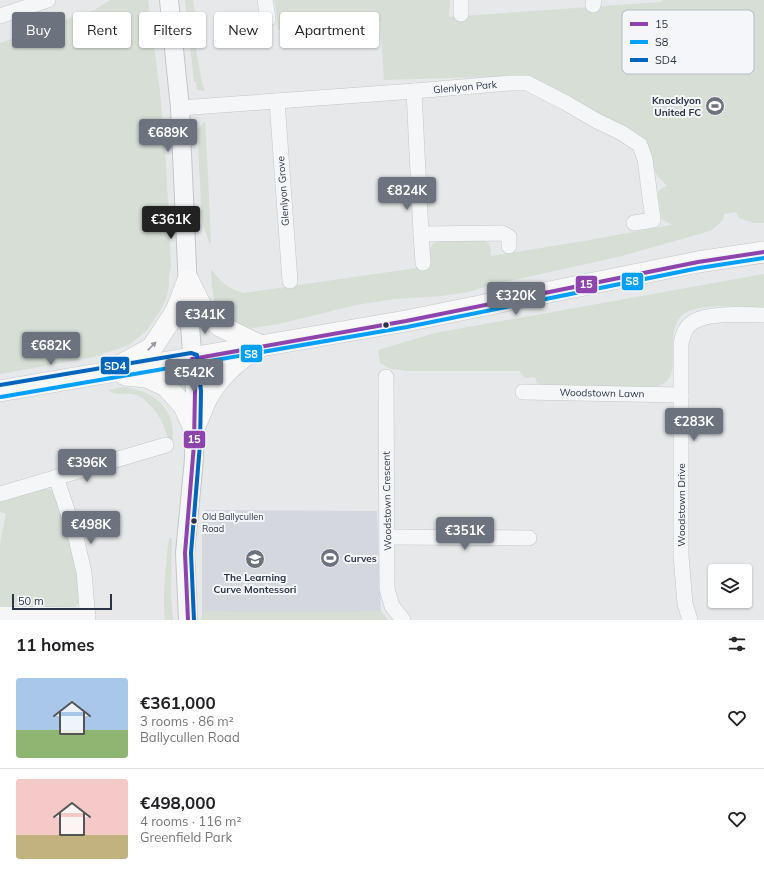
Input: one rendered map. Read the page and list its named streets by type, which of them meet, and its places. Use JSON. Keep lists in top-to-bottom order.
{
  "streets": {
    "street": [
      "Glenlyon Park",
      "Glenlyon Grove",
      "Woodstown Lawn",
      "Woodstown Crescent",
      "Woodstown Drive"
    ]
  },
  "crossings": [
    ["Glenlyon Park", "Glenlyon Grove"],
    ["Woodstown Lawn", "Woodstown Drive"]
  ],
  "places": {
    "sports": ["Knocklyon United FC", "Curves"],
    "other": ["Old Ballycullen Road"],
    "school or university": ["The Learning Curve Montessori"]
  },
  "lines": ["transit line 15", "transit line S8", "transit line SD4"],
  "legend": ["15", "S8", "SD4"],
  "scale_bar": "50 m",
  "page": {
    "chip": [
      "Buy",
      "Rent",
      "Filters",
      "New",
      "Apartment"
    ],
    "price": [
      "€689K",
      "€824K",
      "€361K",
      "€320K",
      "€341K",
      "€682K",
      "€542K",
      "€283K",
      "€396K",
      "€498K",
      "€351K"
    ],
    "scale": "50 m",
    "heading": "11 homes",
    "list": [
      {
        "name": "€361,000",
        "note": "3 rooms · 86 m² · Ballycullen Road"
      },
      {
        "name": "€498,000",
        "note": "4 rooms · 116 m² · Greenfield Park"
      }
    ]
  }
}
